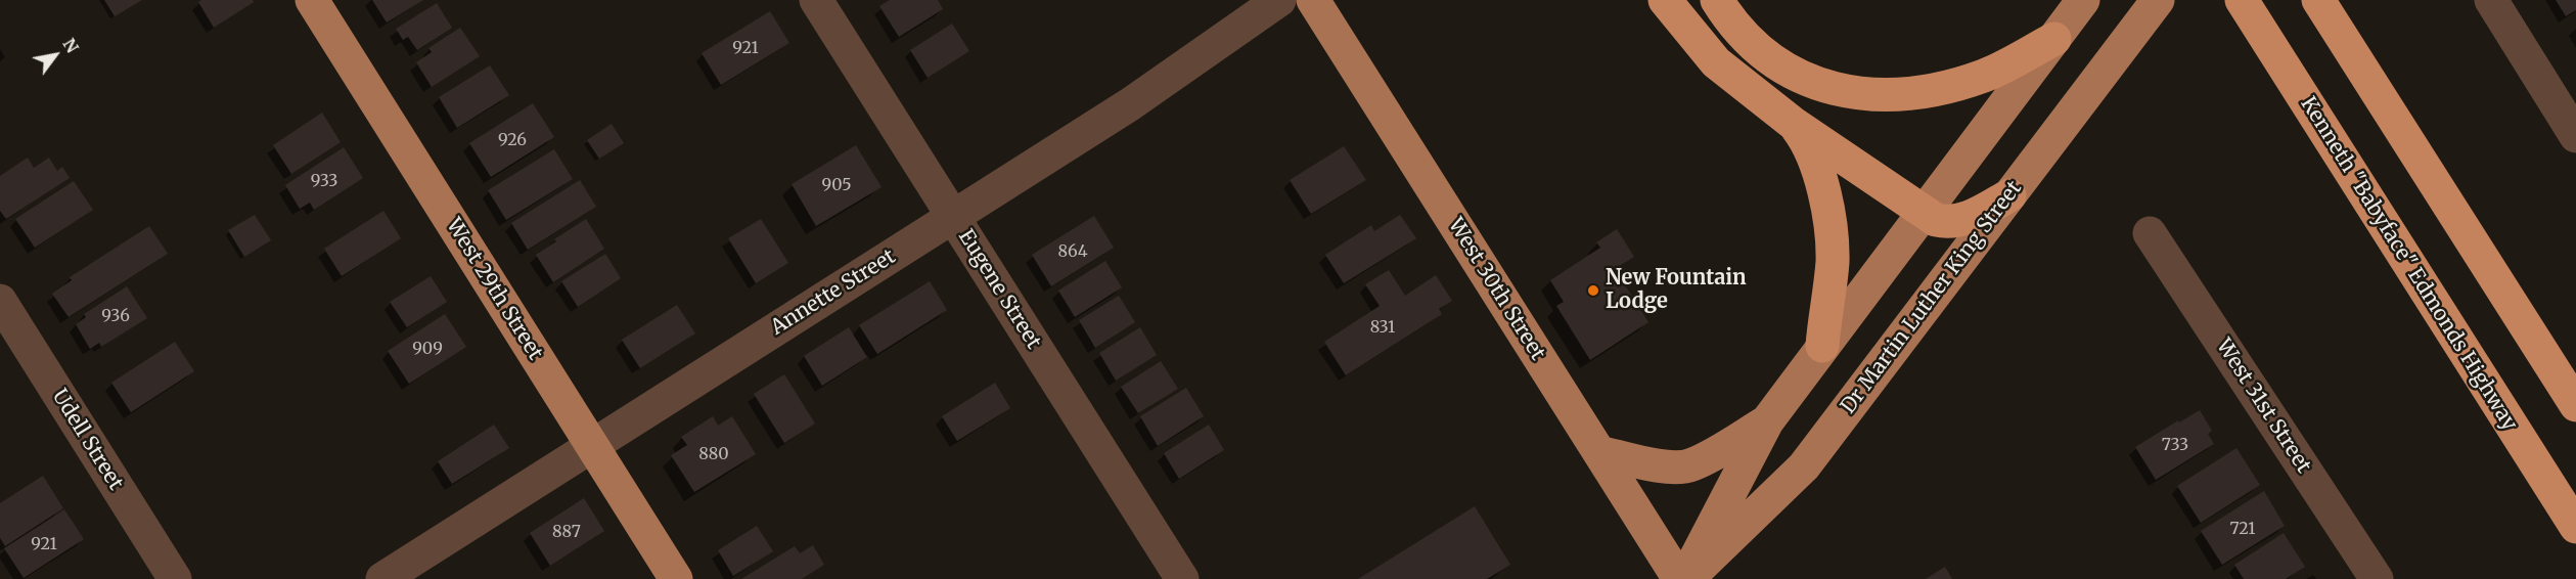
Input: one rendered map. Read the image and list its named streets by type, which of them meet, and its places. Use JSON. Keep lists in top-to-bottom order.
{
  "streets": {
    "highway": ["Kenneth \"Babyface\" Edmonds Highway"],
    "main road": ["West 29th Street", "West 30th Street", "Dr Martin Luther King Street"],
    "street": [
      "Eugene Street",
      "Annette Street",
      "West 31st Street",
      "Udell Street"
    ]
  },
  "crossings": [
    ["West 29th Street", "Annette Street"],
    ["Eugene Street", "Annette Street"]
  ],
  "places": ["New Fountain Lodge"],
  "house_numbers": [
    "921",
    "926",
    "933",
    "905",
    "864",
    "936",
    "831",
    "909",
    "733",
    "880",
    "721",
    "887",
    "921"
  ],
  "north": "top right"
}
